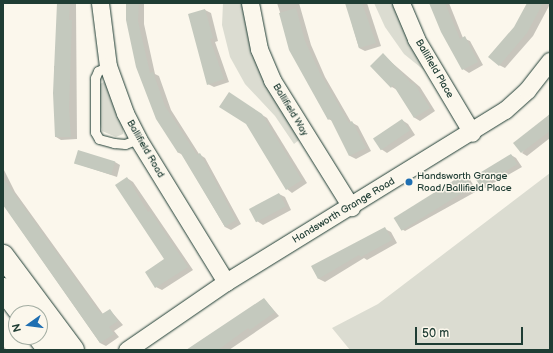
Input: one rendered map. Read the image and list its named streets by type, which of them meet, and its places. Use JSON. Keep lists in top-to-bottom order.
{
  "streets": {
    "street": [
      "Ballifield Place",
      "Ballifield Way",
      "Ballifield Road",
      "Handsworth Grange Road"
    ]
  },
  "crossings": [
    ["Ballifield Place", "Handsworth Grange Road"],
    ["Ballifield Way", "Handsworth Grange Road"],
    ["Ballifield Road", "Handsworth Grange Road"]
  ],
  "places": ["Handsworth Grange Road/Ballifield Place"],
  "scale_bar": "50 m",
  "north": "left"
}
